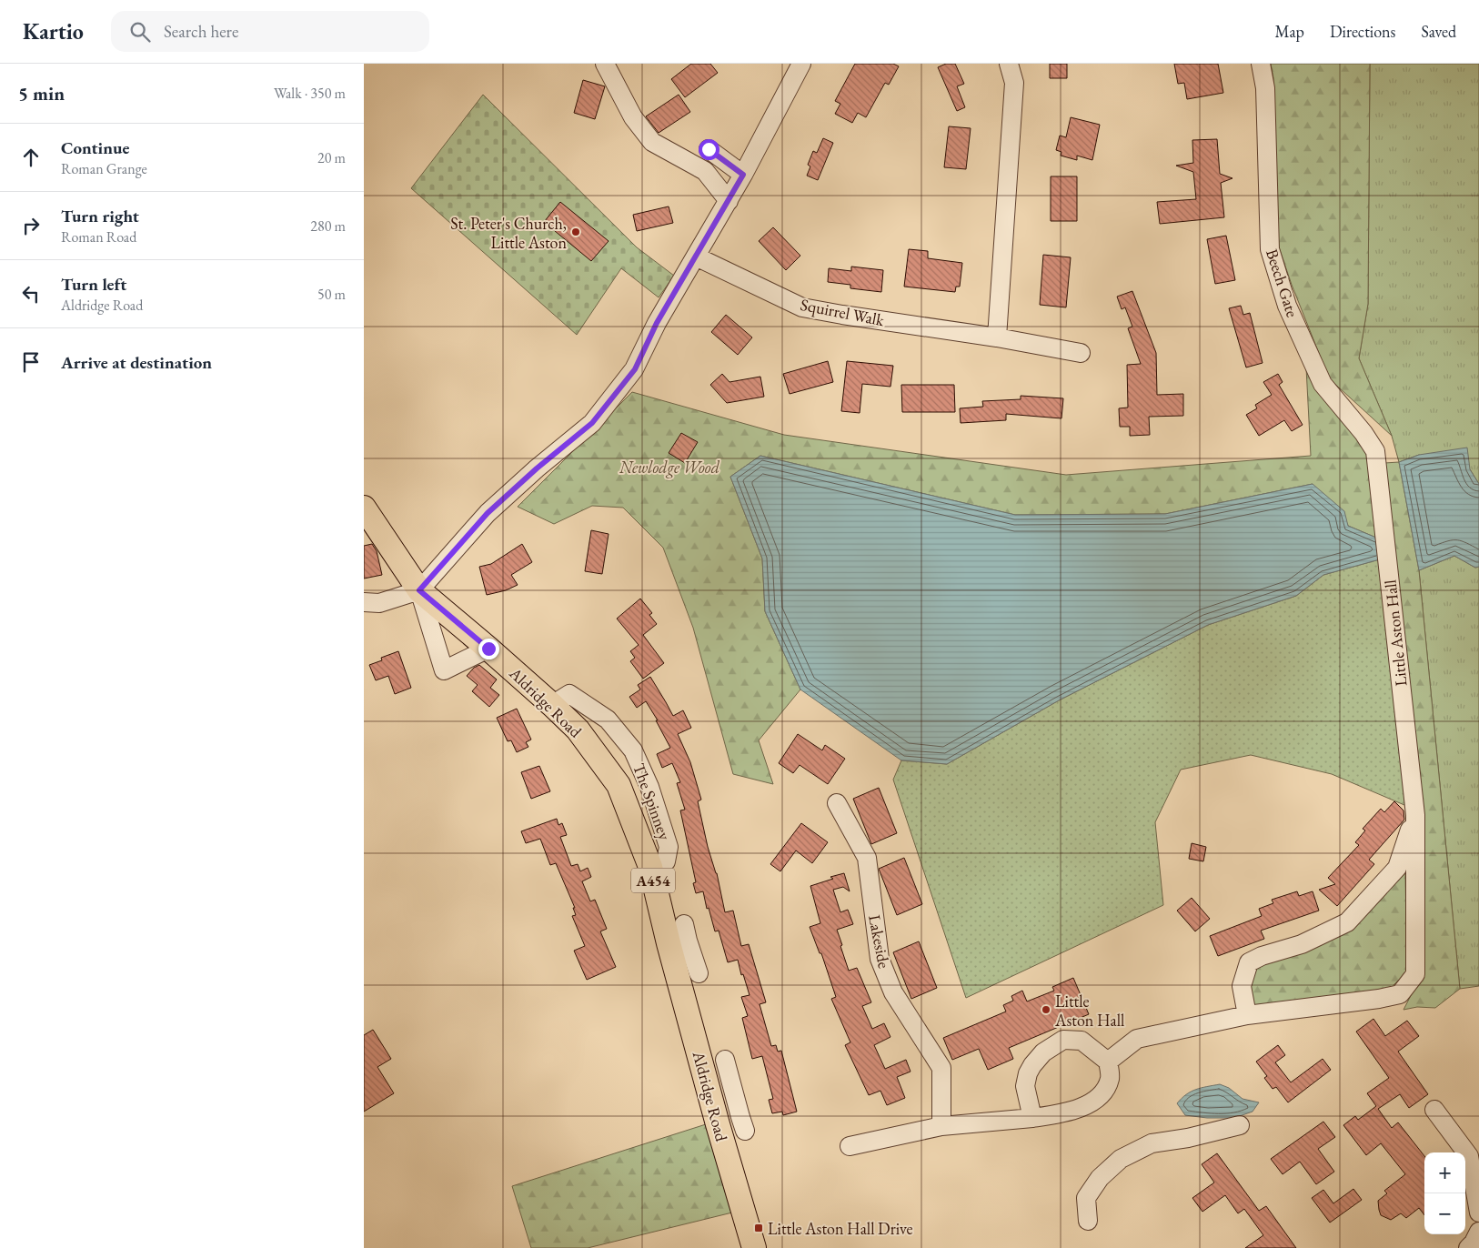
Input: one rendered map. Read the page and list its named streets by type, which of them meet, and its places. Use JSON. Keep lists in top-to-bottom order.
{
  "streets": {
    "main road": ["Aldridge Road", "A454"],
    "street": [
      "Beech Gate",
      "Squirrel Walk",
      "Little Aston Hall",
      "The Spinney",
      "Lakeside"
    ]
  },
  "crossings": [
    ["Beech Gate", "Little Aston Hall"],
    ["Aldridge Road", "The Spinney"],
    ["Aldridge Road", "A454"]
  ],
  "parks": ["Newlodge Wood"],
  "places": {
    "other": ["St. Peter's Church, Little Aston", "Little Aston Hall"],
    "transit": ["Little Aston Hall Drive"]
  },
  "page": {
    "header": "Kartio",
    "search": "Search here",
    "nav": ["Map", "Directions", "Saved"],
    "heading": ["5 min", "Walk · 350 m"],
    "list": [
      ["Continue", "Roman Grange", "20 m"],
      ["Turn right", "Roman Road", "280 m"],
      ["Turn left", "Aldridge Road", "50 m"],
      "Arrive at destination"
    ],
    "map_buttons": ["+", "−"]
  }
}
